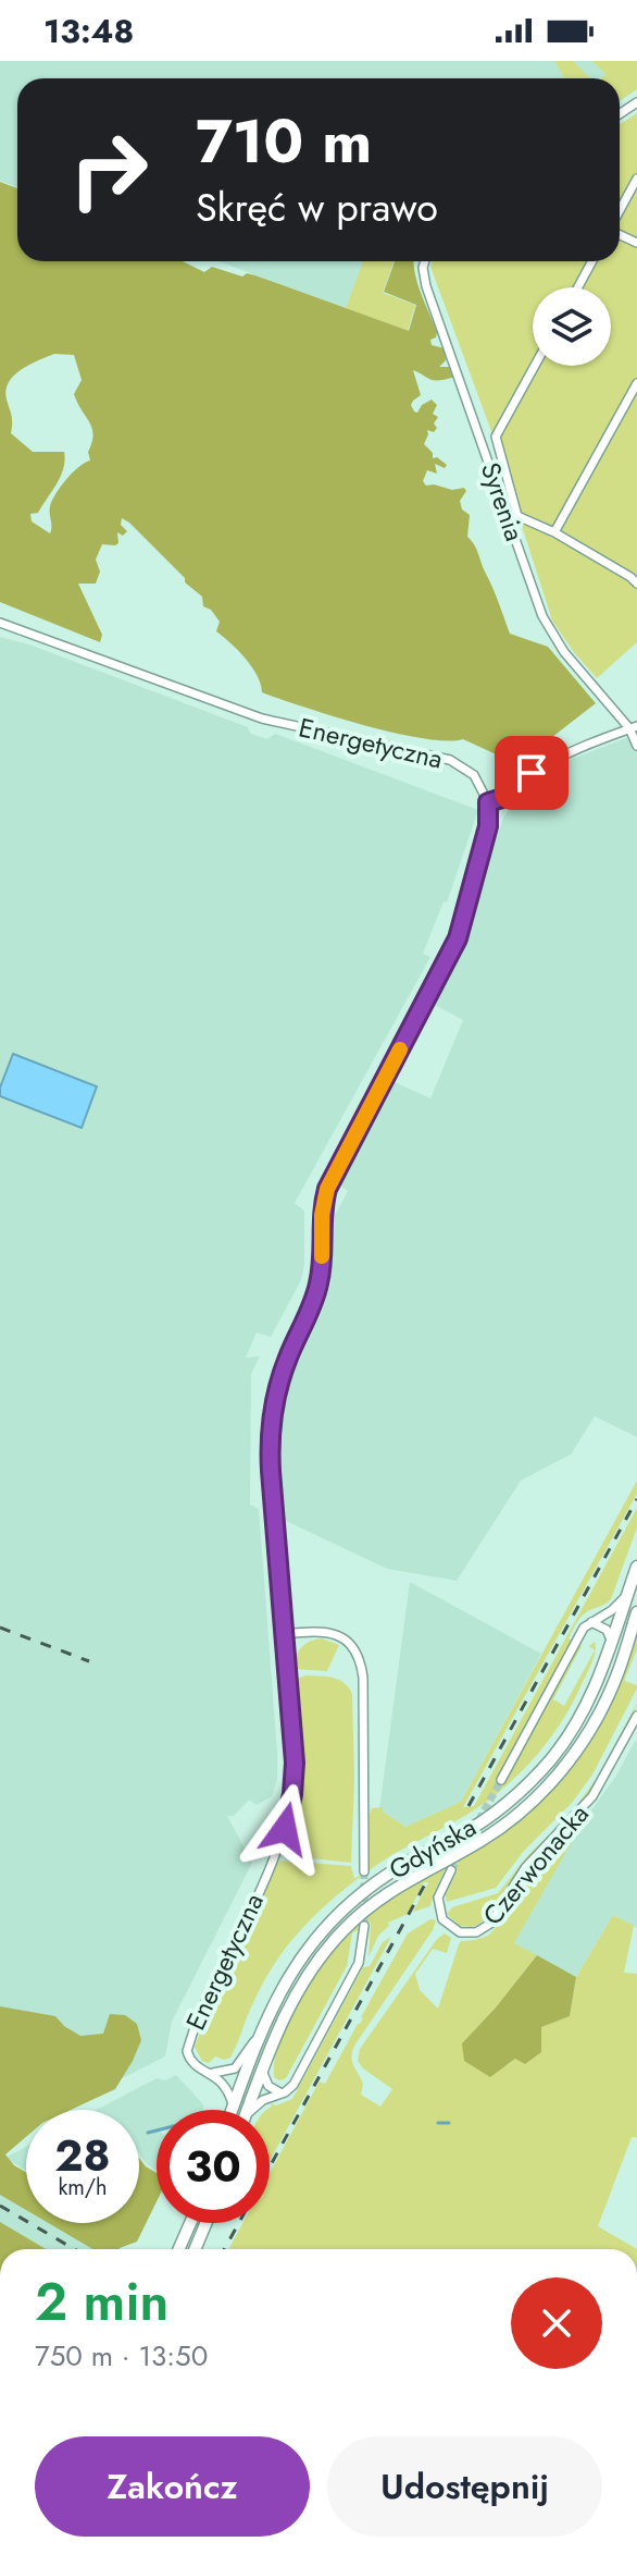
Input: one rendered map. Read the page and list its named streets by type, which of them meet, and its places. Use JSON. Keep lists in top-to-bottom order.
{
  "streets": {
    "main road": ["Gdyńska"],
    "street": ["Syrenia", "Energetyczna", "Czerwonacka"]
  },
  "crossings": [
    ["Energetyczna", "Gdyńska"]
  ],
  "page": {
    "status": "13:48",
    "turn": ["710 m", "Skręć w prawo"],
    "speed": "28 km/h",
    "limit": "30",
    "heading": ["2 min", "750 m · 13:50"],
    "buttons": ["Zakończ", "Udostępnij"]
  }
}
